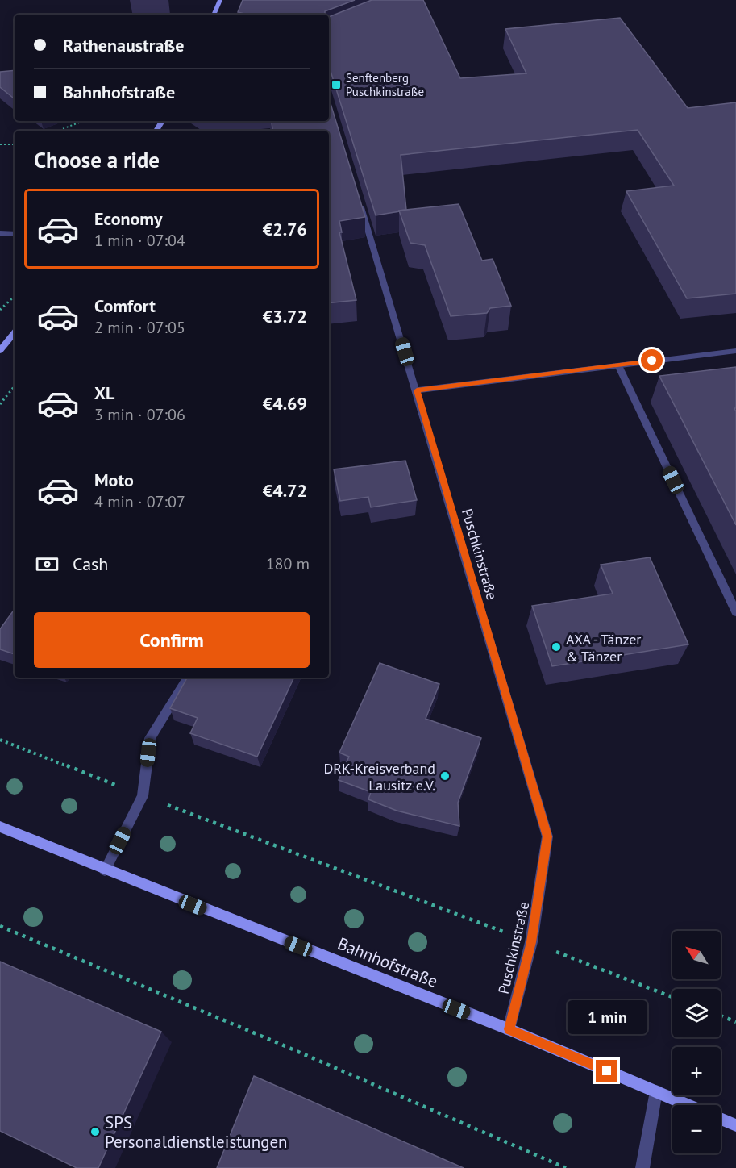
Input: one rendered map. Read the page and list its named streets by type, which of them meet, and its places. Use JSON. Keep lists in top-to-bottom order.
{
  "streets": {
    "main road": ["Bahnhofstraße"],
    "street": ["Puschkinstraße"]
  },
  "crossings": [
    ["Puschkinstraße", "Bahnhofstraße"]
  ],
  "places": {
    "transit": ["Senftenberg Puschkinstraße"],
    "other": ["AXA - Tänzer & Tänzer", "DRK-Kreisverband Lausitz e.V.", "SPS Personaldienstleistungen"]
  },
  "north": "top left",
  "page": {
    "banner": ["Rathenaustraße", "Bahnhofstraße"],
    "heading": "Choose a ride",
    "list": [
      {
        "name": "Economy",
        "note": "1 min · 07:04",
        "value": "€2.76"
      },
      {
        "name": "Comfort",
        "note": "2 min · 07:05",
        "value": "€3.72"
      },
      {
        "name": "XL",
        "note": "3 min · 07:06",
        "value": "€4.69"
      },
      {
        "name": "Moto",
        "note": "4 min · 07:07",
        "value": "€4.72"
      }
    ],
    "pay": ["Cash", "180 m"],
    "buttons": "Confirm",
    "map_buttons": ["+", "−"],
    "bubble": "1 min"
  }
}
